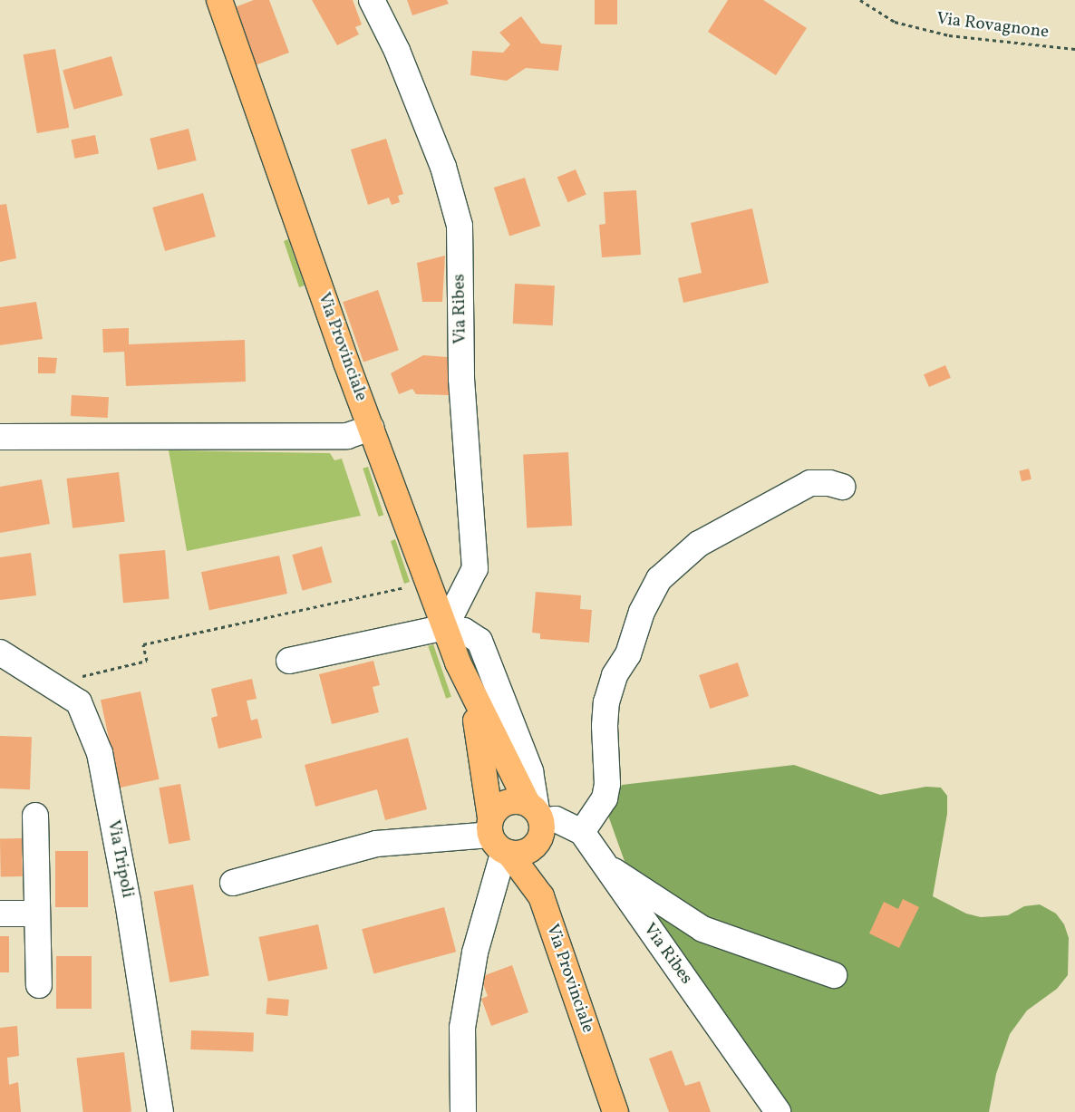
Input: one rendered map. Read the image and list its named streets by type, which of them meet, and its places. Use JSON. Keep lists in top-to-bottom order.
{
  "streets": {
    "main road": ["Via Provinciale"],
    "street": ["Via Ribes", "Via Tripoli"],
    "path": ["Via Rovagnone"]
  },
  "crossings": [
    ["Via Ribes", "Via Provinciale"]
  ]
}
